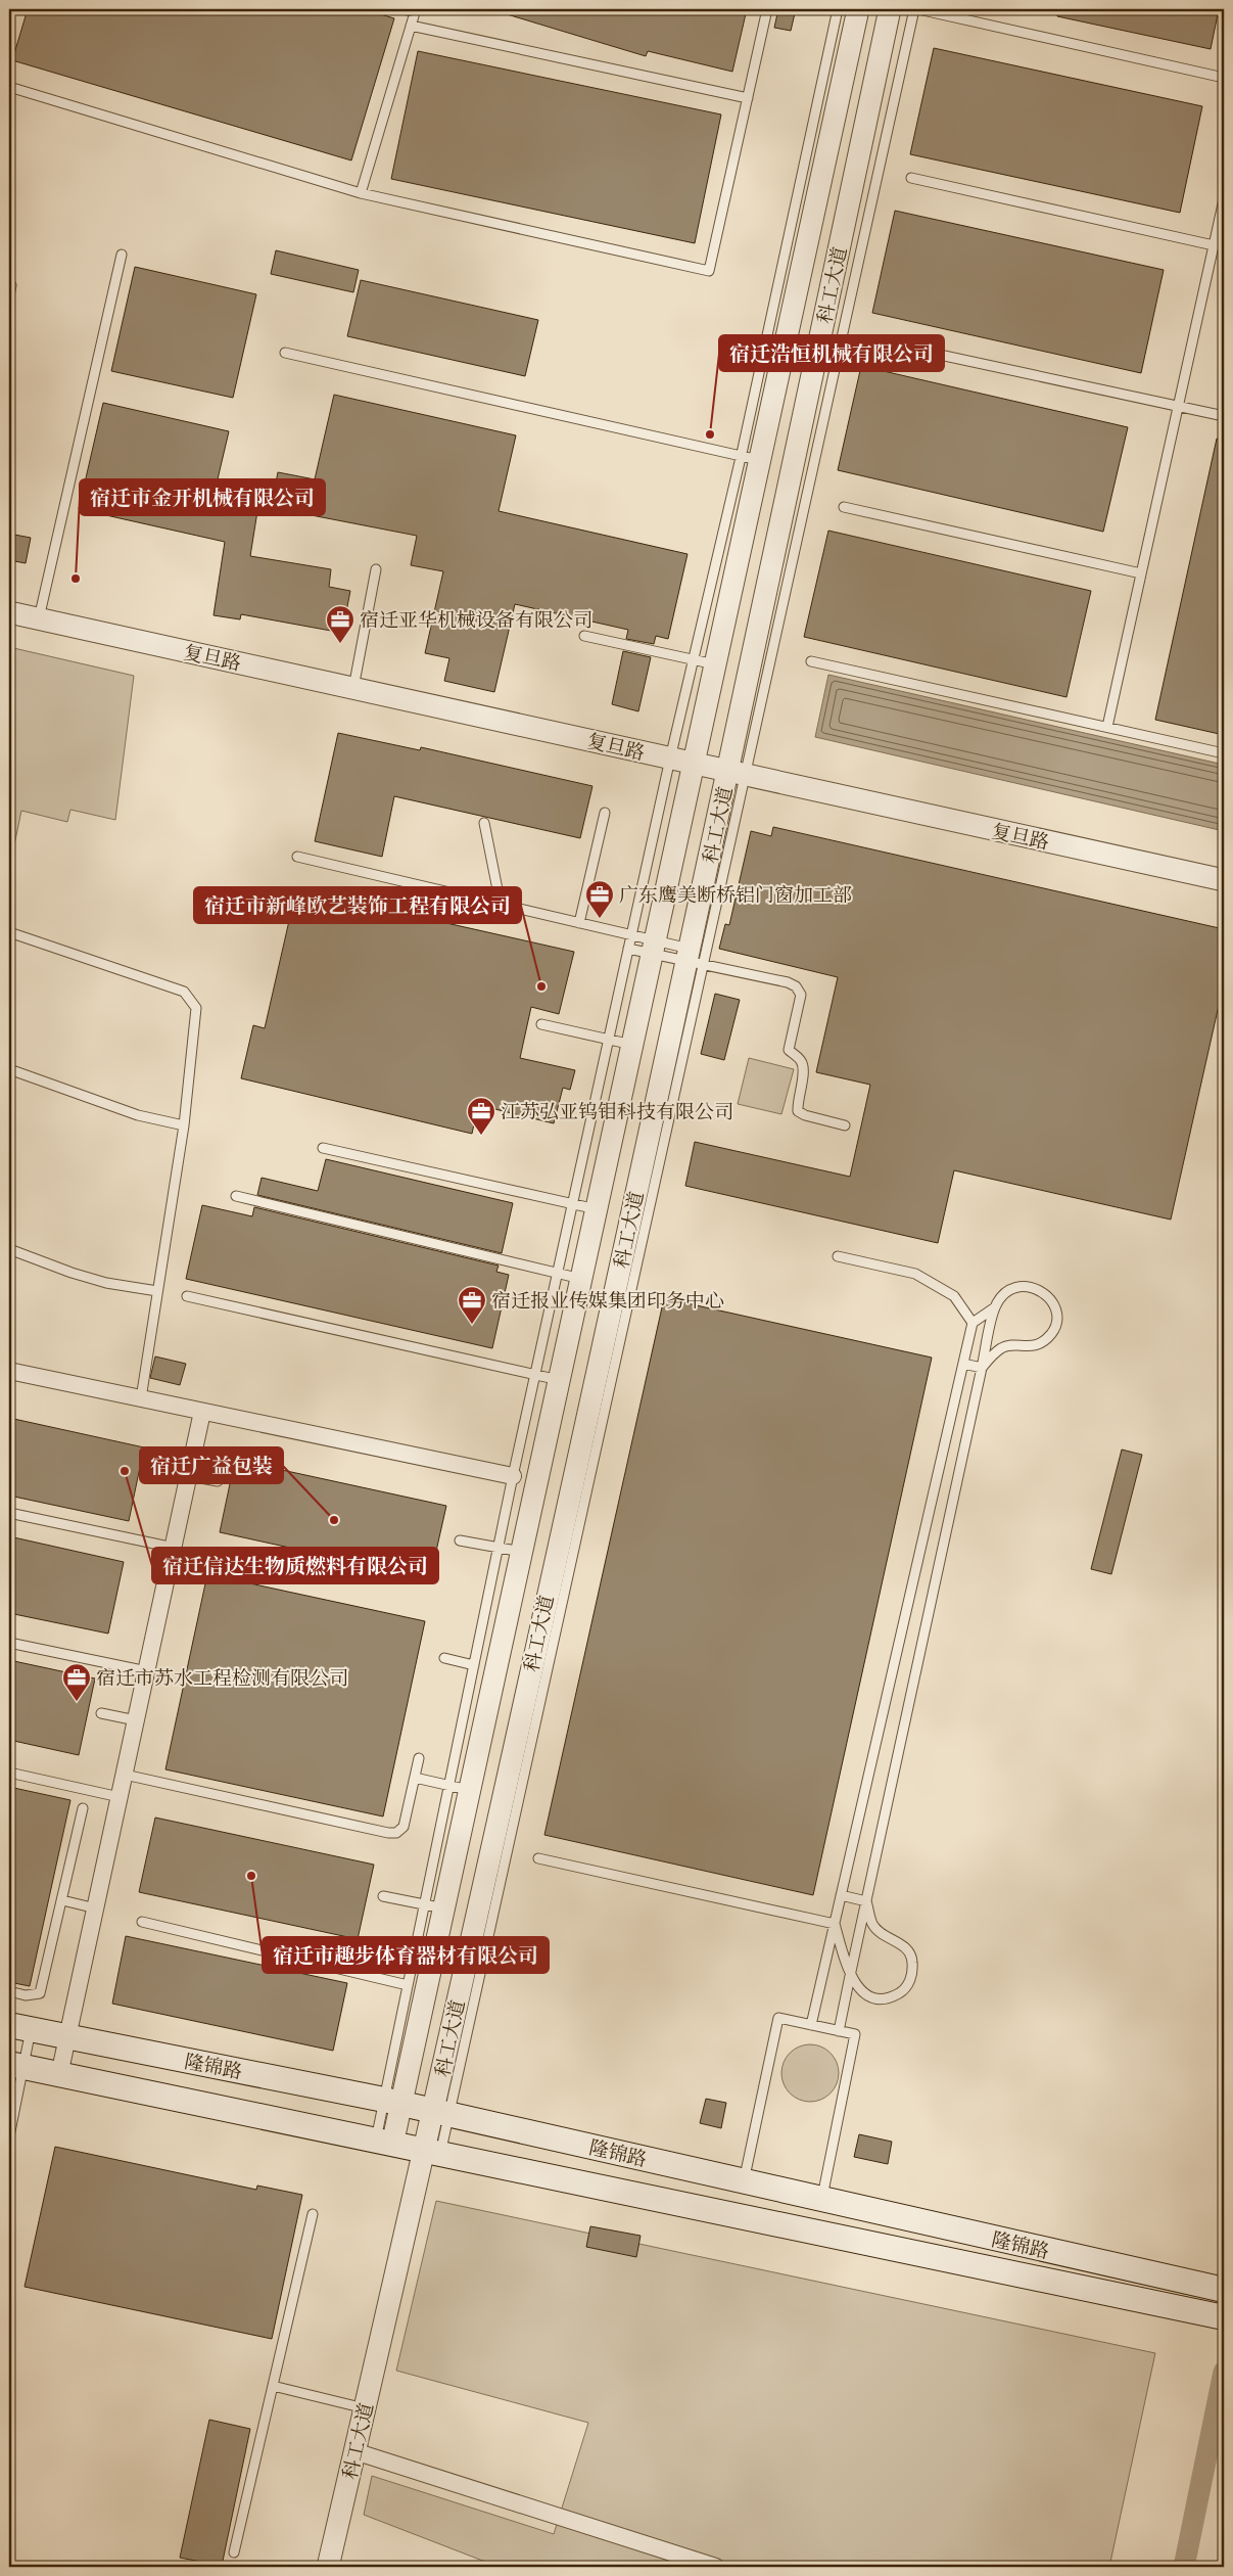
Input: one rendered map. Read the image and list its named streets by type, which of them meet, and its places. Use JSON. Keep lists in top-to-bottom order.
{
  "streets": {
    "main road": ["隆锦路"],
    "street": ["科工大道", "复旦路"]
  },
  "crossings": [
    ["科工大道", "复旦路"],
    ["科工大道", "隆锦路"]
  ],
  "places": {
    "other": [
      "宿迁浩恒机械有限公司",
      "宿迁市金开机械有限公司",
      "宿迁市新峰欧艺装饰工程有限公司",
      "宿迁信达生物质燃料有限公司",
      "宿迁广益包装",
      "宿迁市趣步体育器材有限公司"
    ],
    "office": [
      "宿迁亚华机械设备有限公司",
      "广东鹰美断桥铝门窗加工部",
      "江苏弘亚钨钼科技有限公司",
      "宿迁报业传媒集团印务中心",
      "宿迁市苏水工程检测有限公司"
    ]
  }
}
